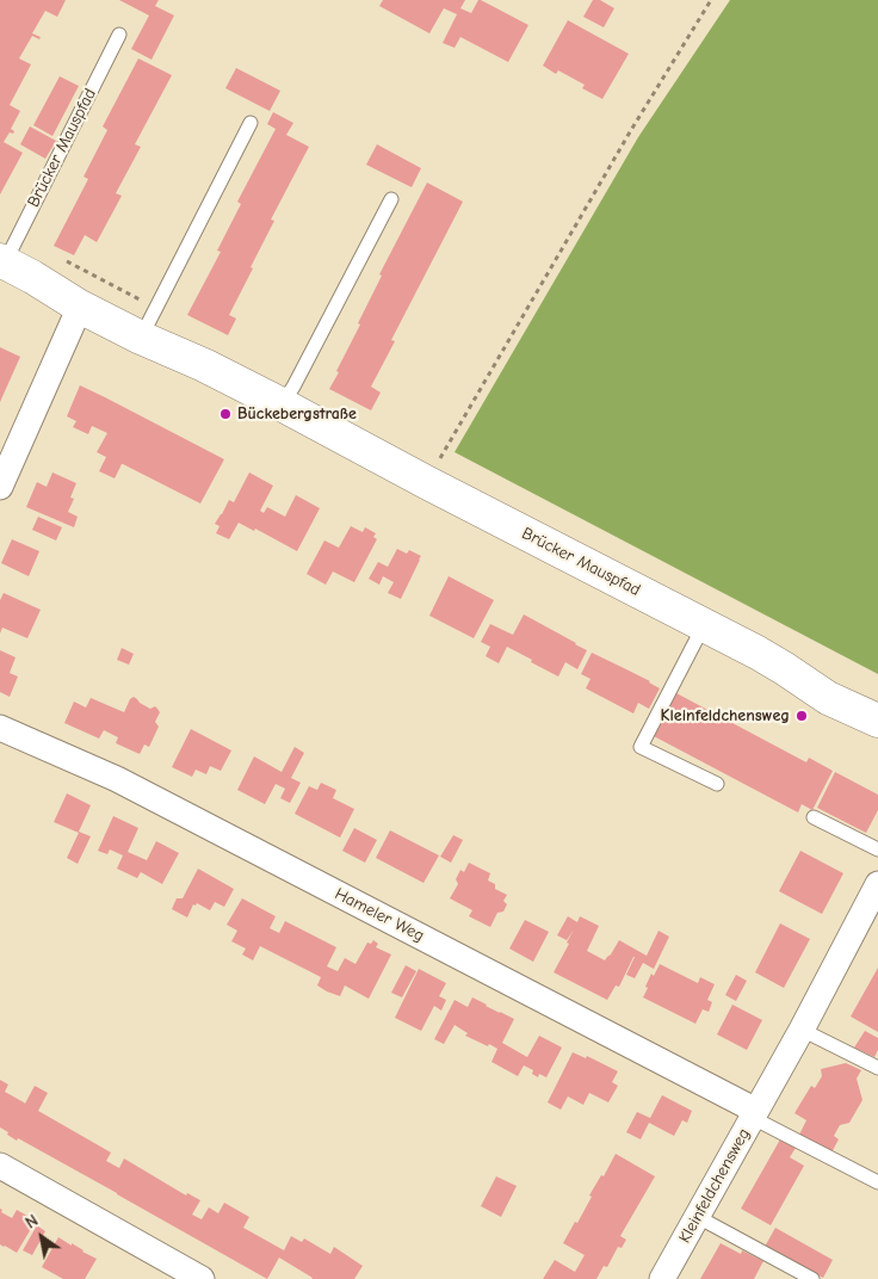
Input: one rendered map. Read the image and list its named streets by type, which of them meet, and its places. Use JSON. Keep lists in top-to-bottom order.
{
  "streets": {
    "main road": ["Brücker Mauspfad"],
    "street": ["Hameler Weg", "Kleinfeldchensweg"]
  },
  "crossings": [
    ["Hameler Weg", "Kleinfeldchensweg"]
  ],
  "places": ["Bückebergstraße", "Kleinfeldchensweg"],
  "north": "top left"
}
